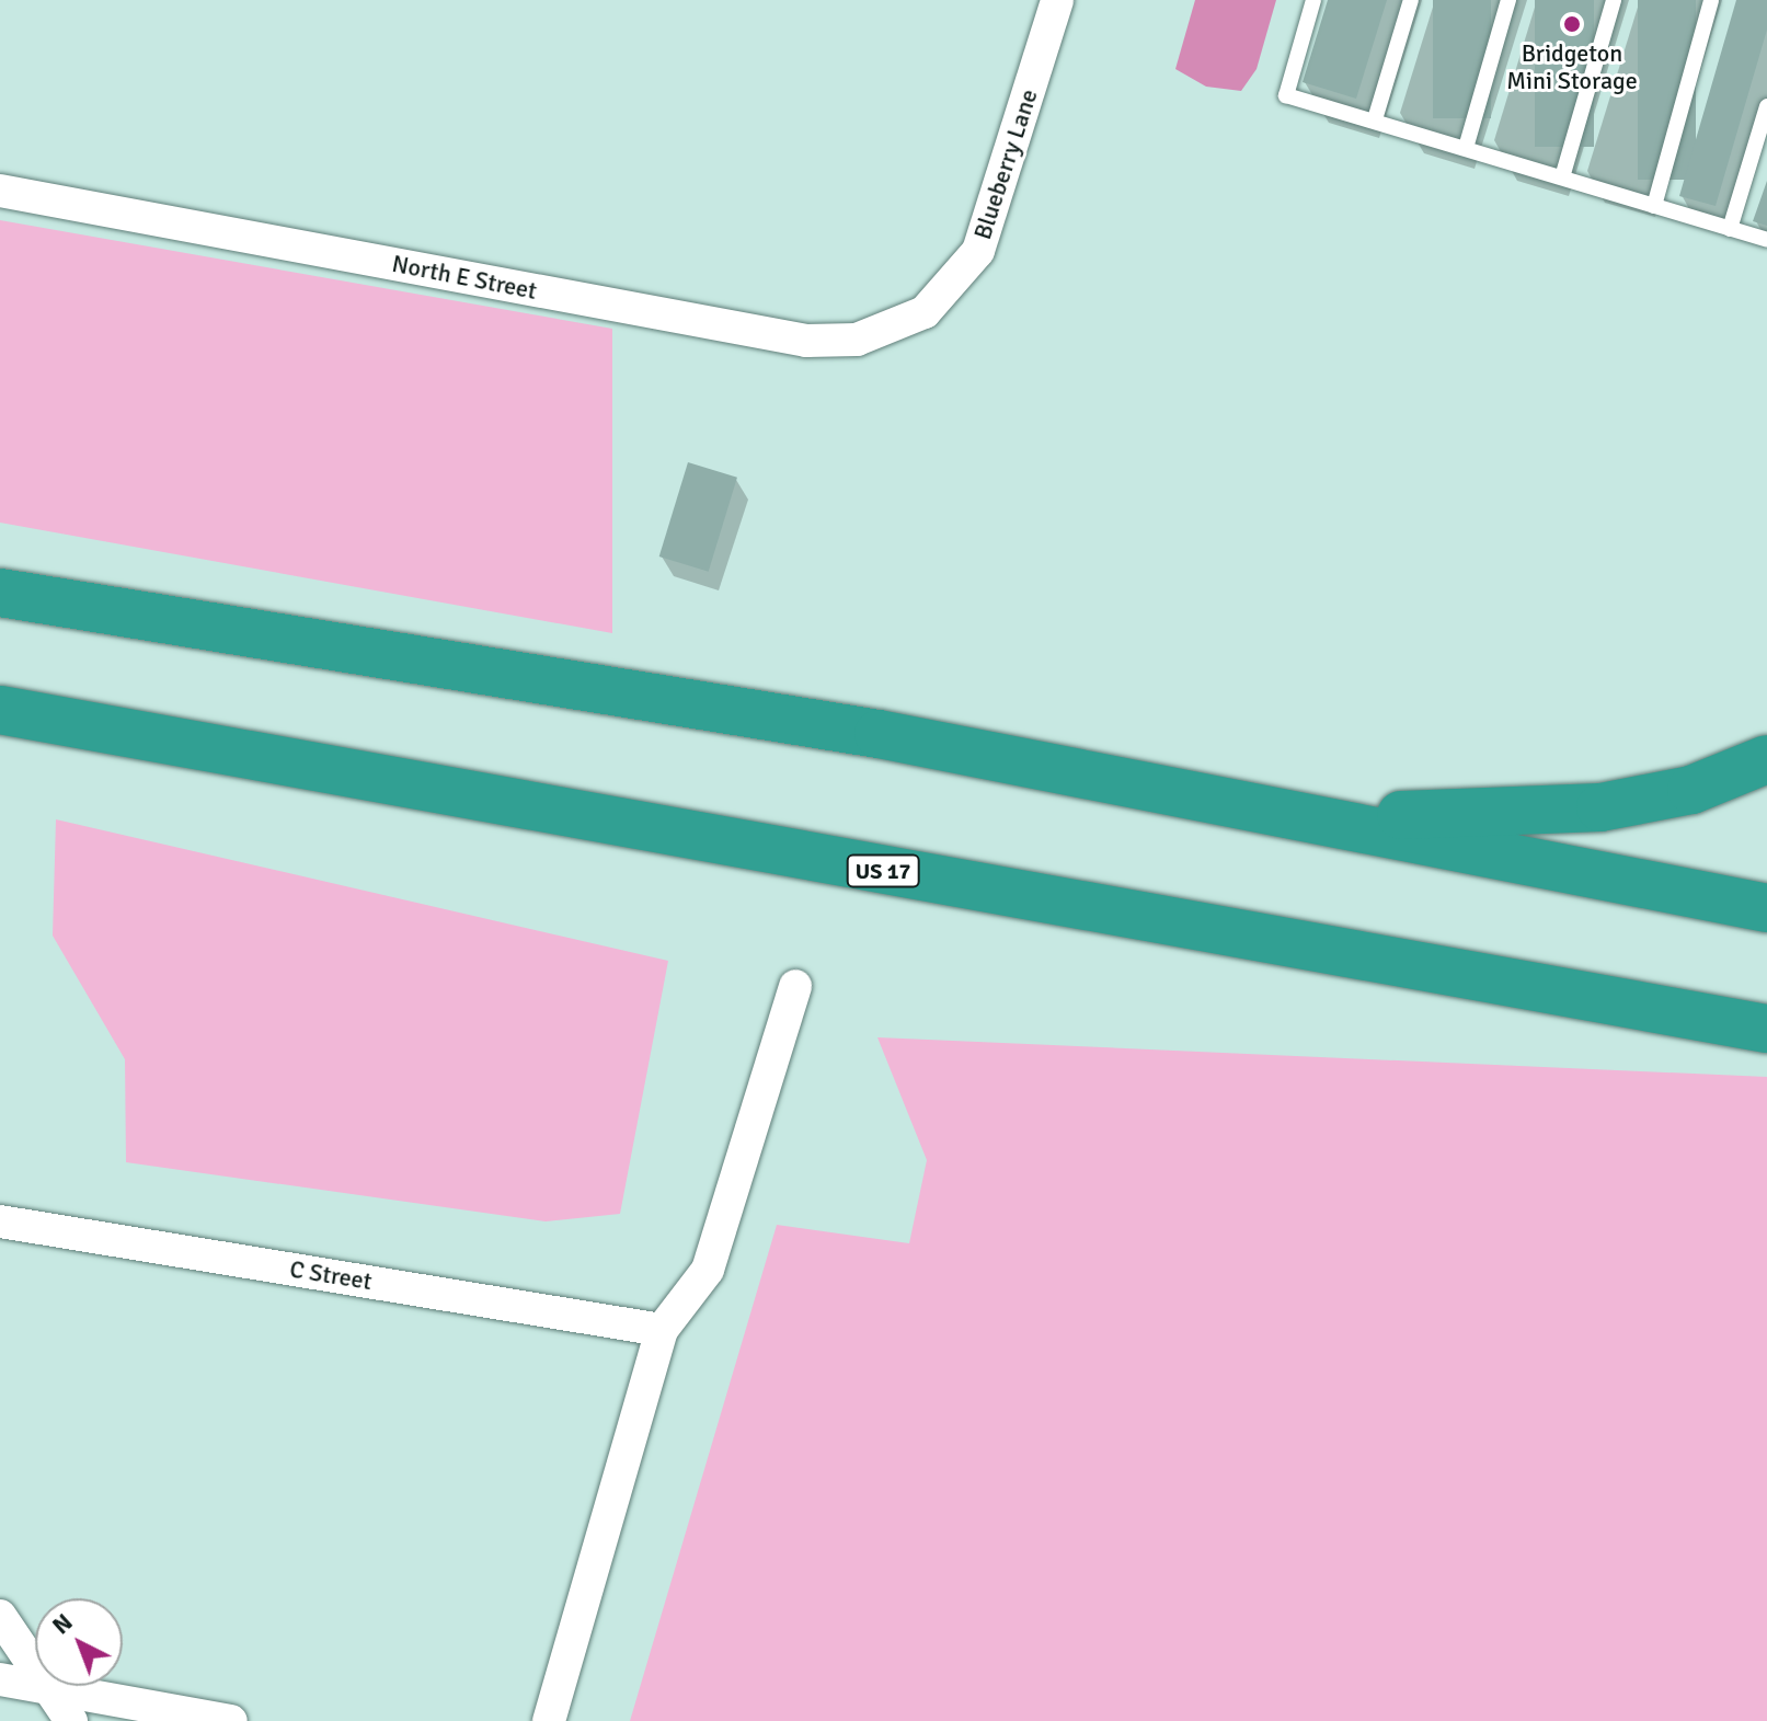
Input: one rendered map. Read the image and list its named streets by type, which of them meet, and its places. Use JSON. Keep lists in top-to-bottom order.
{
  "streets": {
    "highway": ["US 17"],
    "street": ["Blueberry Lane", "North E Street", "C Street"]
  },
  "crossings": [
    ["Blueberry Lane", "North E Street"]
  ],
  "places": ["Bridgeton Mini Storage"],
  "north": "top left"
}
